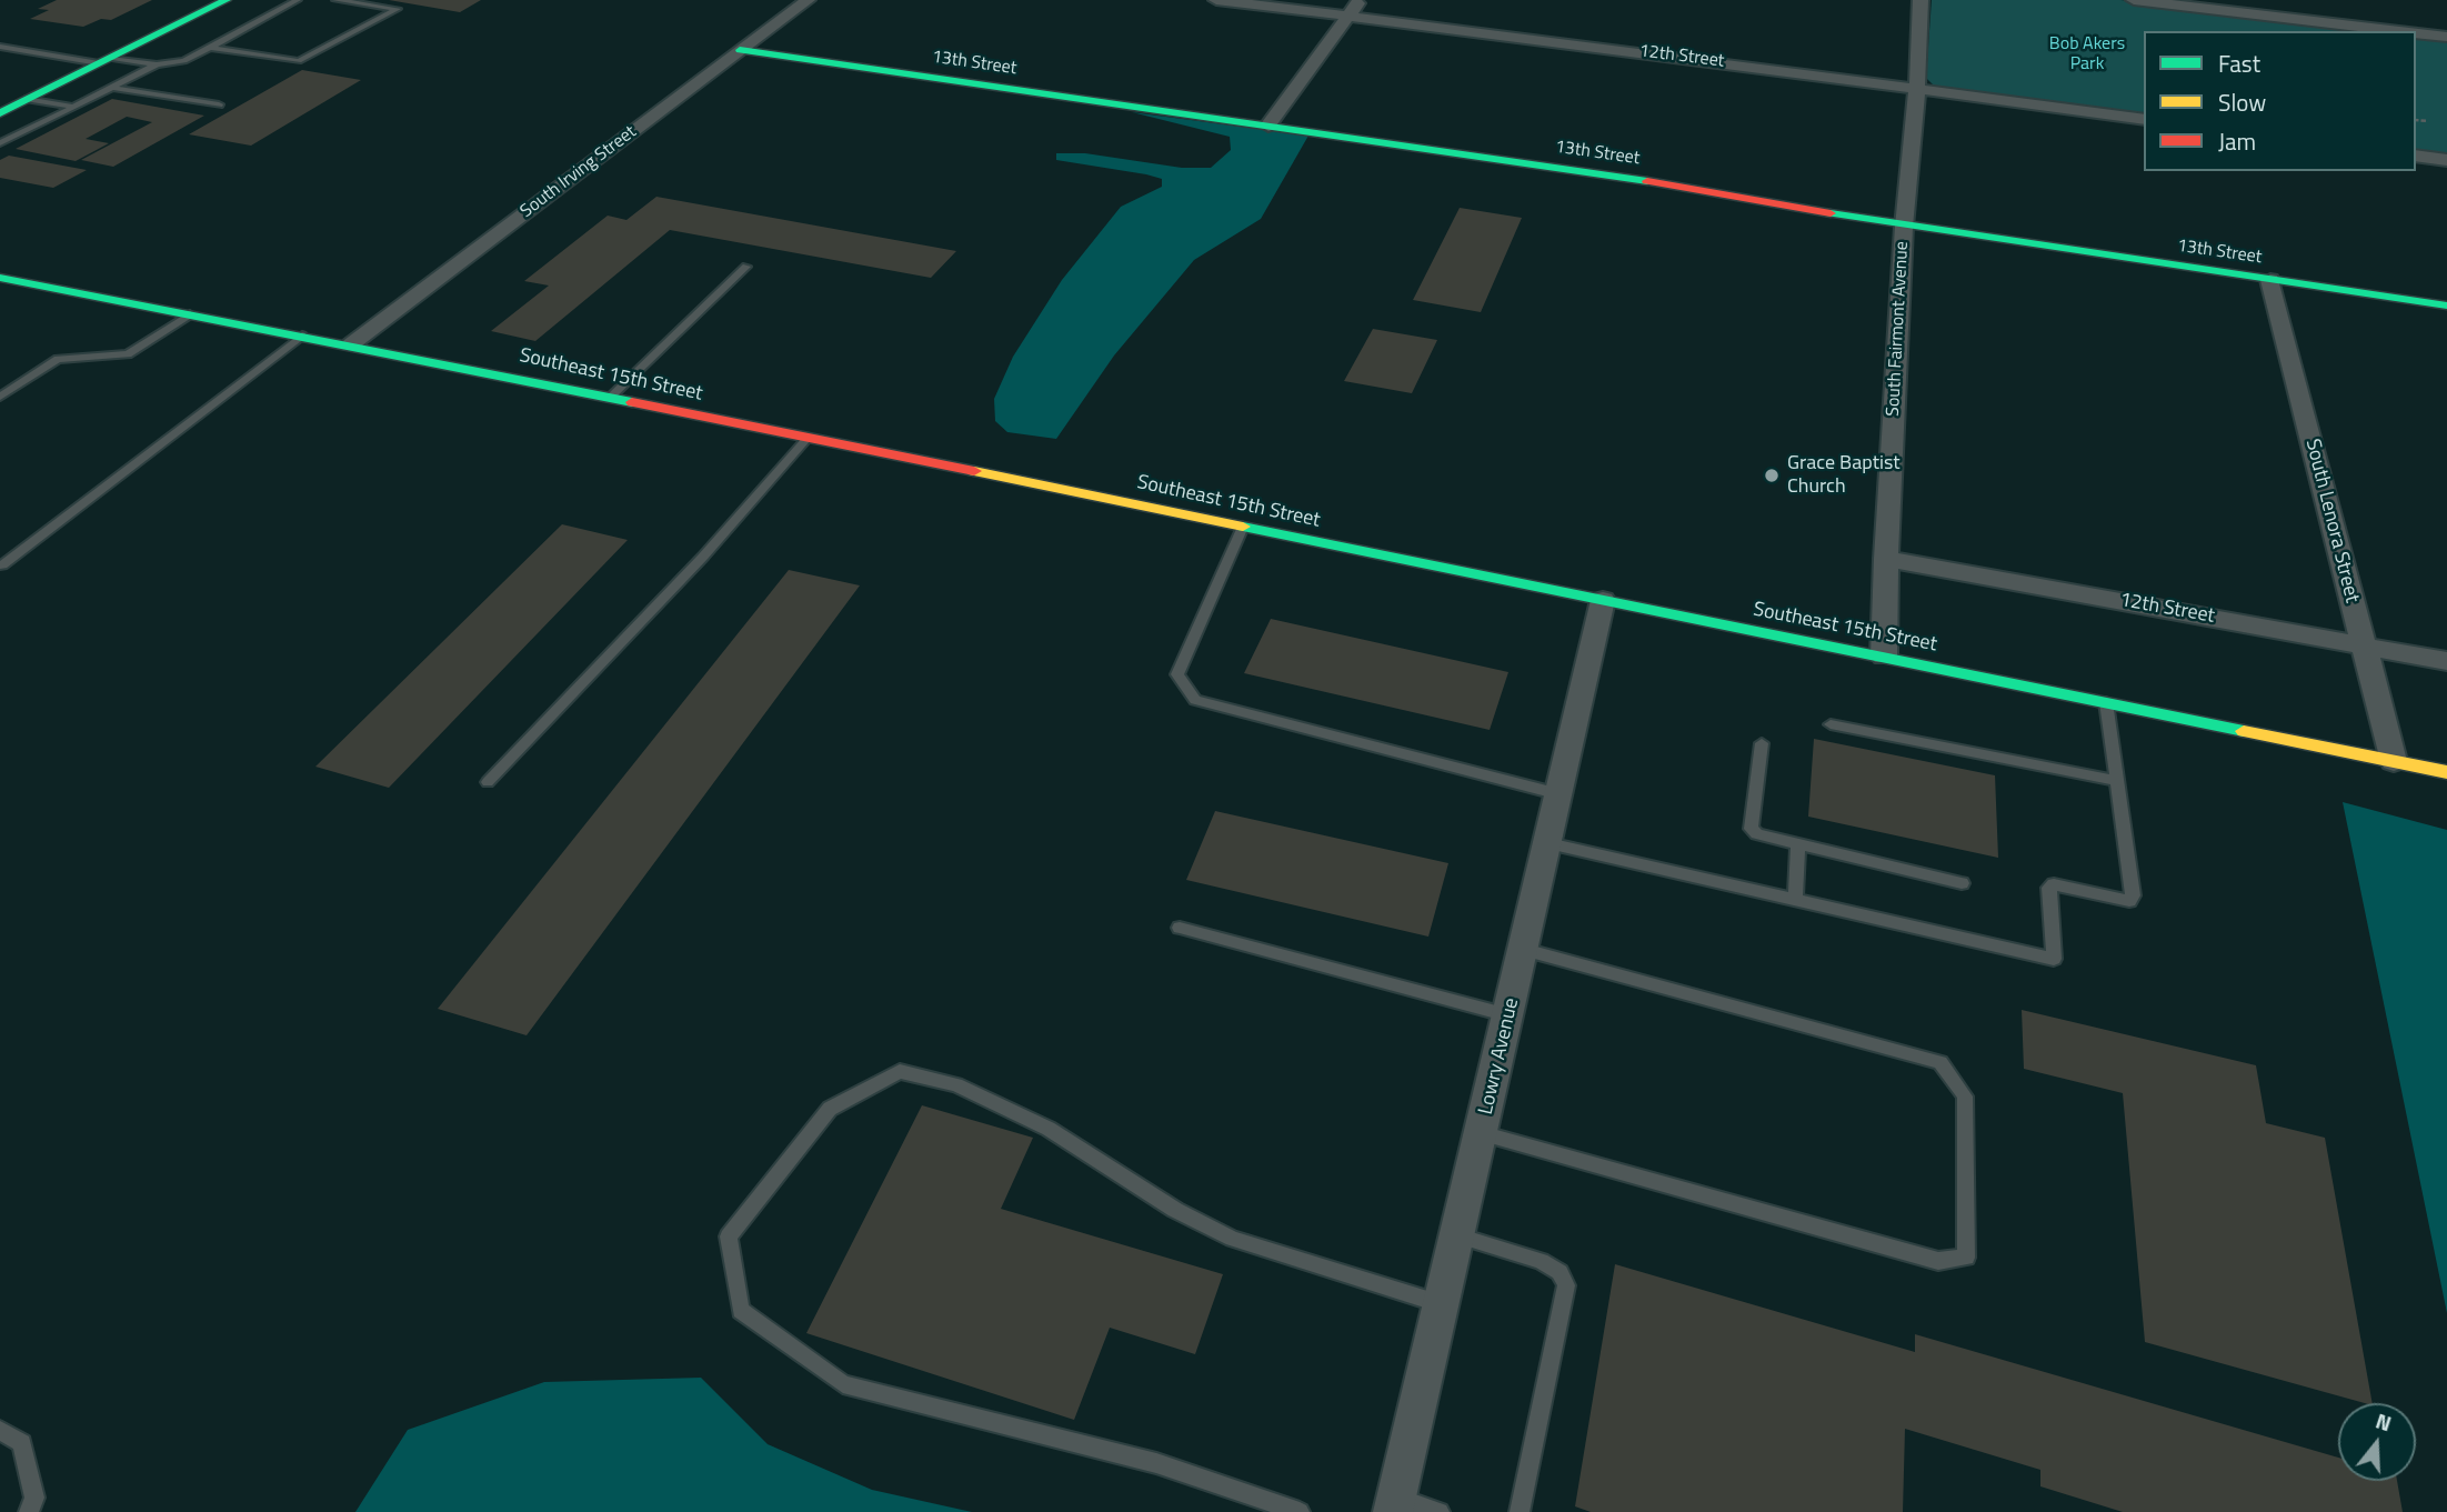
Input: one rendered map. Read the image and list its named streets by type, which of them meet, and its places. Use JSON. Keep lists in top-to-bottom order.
{
  "streets": {
    "main road": ["13th Street", "Southeast 15th Street"],
    "street": [
      "12th Street",
      "South Irving Street",
      "South Fairmont Avenue",
      "South Lenora Street",
      "Lowry Avenue"
    ]
  },
  "crossings": [
    ["12th Street", "South Fairmont Avenue"],
    ["12th Street", "South Lenora Street"],
    ["13th Street", "South Irving Street"],
    ["13th Street", "South Fairmont Avenue"],
    ["13th Street", "South Lenora Street"],
    ["South Irving Street", "Southeast 15th Street"],
    ["South Fairmont Avenue", "Southeast 15th Street"],
    ["Southeast 15th Street", "South Lenora Street"],
    ["Southeast 15th Street", "Lowry Avenue"]
  ],
  "parks": ["Bob Akers Park"],
  "places": ["Grace Baptist Church"],
  "legend": ["Fast", "Slow", "Jam"],
  "north": "top"
}
